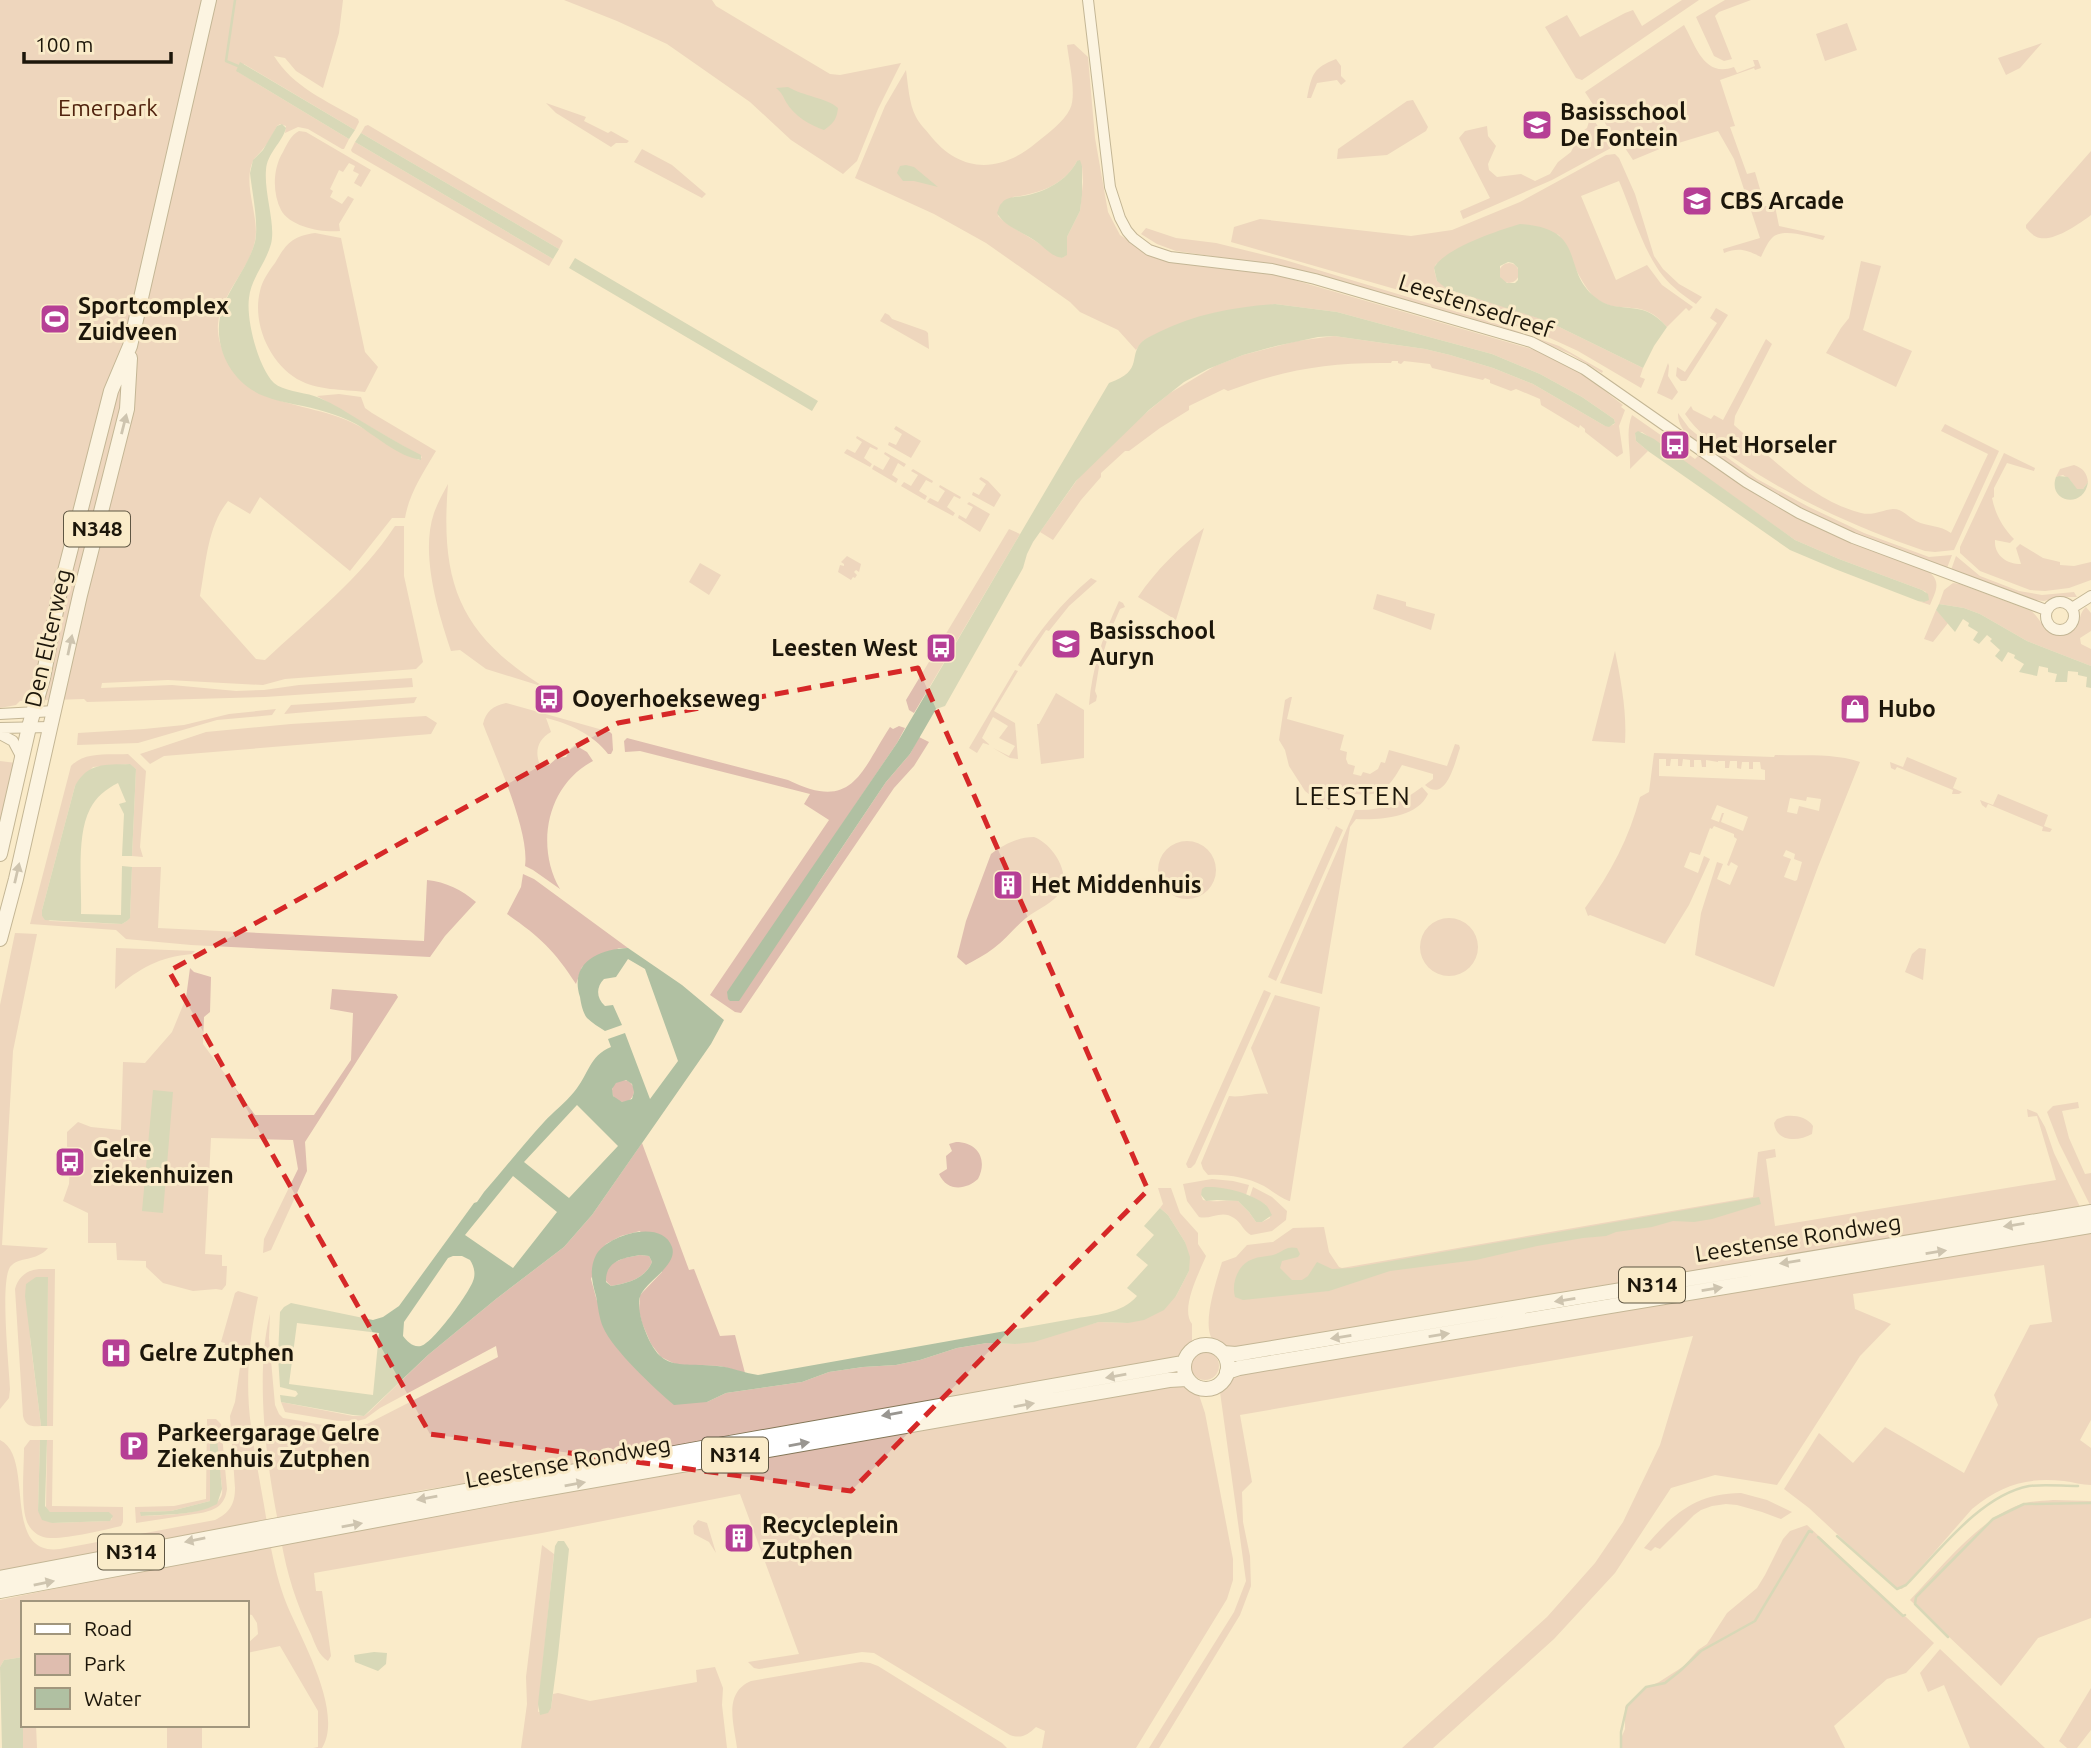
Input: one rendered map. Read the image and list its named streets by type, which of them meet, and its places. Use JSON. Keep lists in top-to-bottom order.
{
  "streets": {
    "main road": [
      "N348",
      "Den Elterweg",
      "Leestense Rondweg",
      "N314"
    ],
    "street": ["Leestensedreef"]
  },
  "crossings": [
    ["Leestense Rondweg", "N314"]
  ],
  "districts": ["LEESTEN"],
  "parks": ["Emerpark"],
  "places": {
    "school or university": ["Basisschool De Fontein", "CBS Arcade", "Basisschool Auryn"],
    "sports": ["Sportcomplex Zuidveen"],
    "bus stop": [
      "Het Horseler",
      "Leesten West",
      "Ooyerhoekseweg",
      "Gelre ziekenhuizen"
    ],
    "shop": ["Hubo"],
    "building": ["Het Middenhuis", "Recycleplein Zutphen"],
    "hospital": ["Gelre Zutphen"],
    "parking": ["Parkeergarage Gelre Ziekenhuis Zutphen"]
  },
  "legend": ["Road", "Park", "Water"],
  "scale_bar": "100 m"
}
